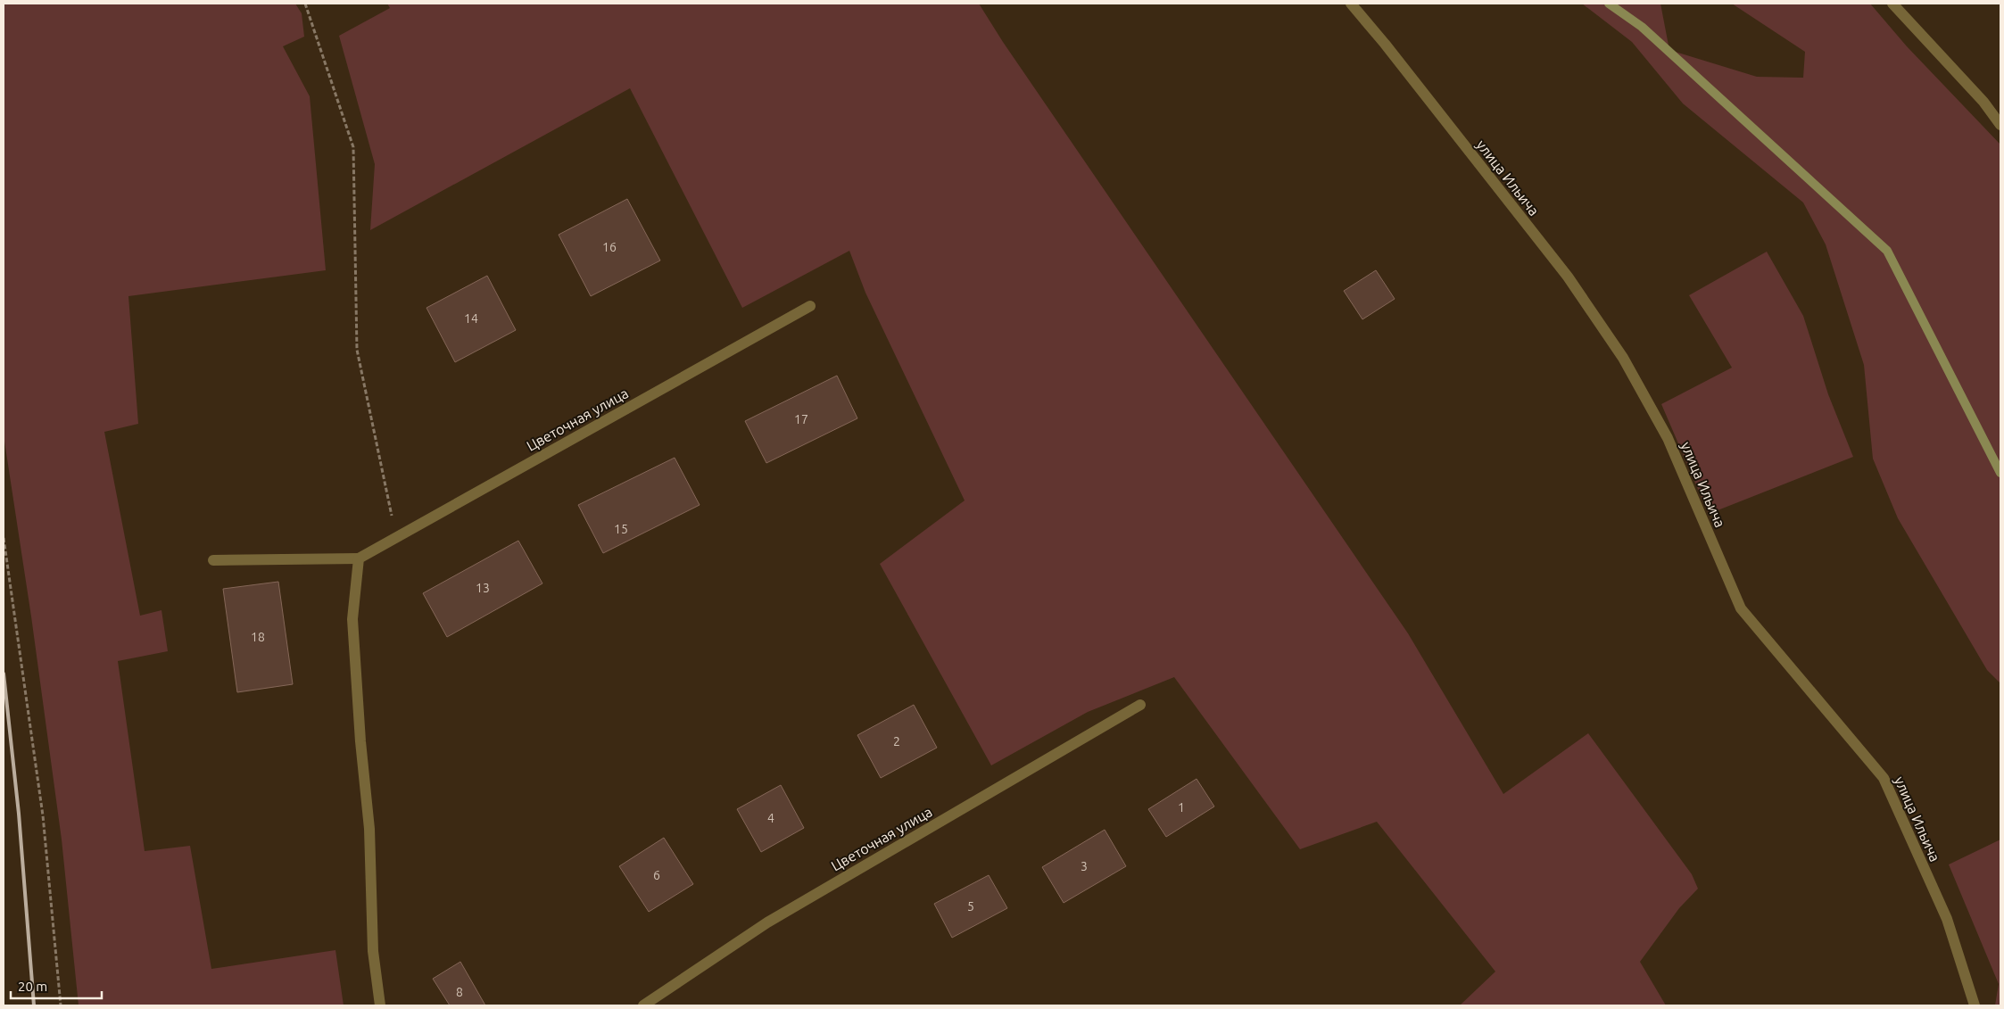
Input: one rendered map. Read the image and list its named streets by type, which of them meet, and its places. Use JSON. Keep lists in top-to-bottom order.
{
  "streets": {
    "street": ["улица Ильича", "Цветочная улица"]
  },
  "house_numbers": [
    "16",
    "14",
    "17",
    "15",
    "13",
    "18",
    "2",
    "1",
    "4",
    "3",
    "6",
    "5",
    "8"
  ],
  "scale_bar": "20 m"
}
